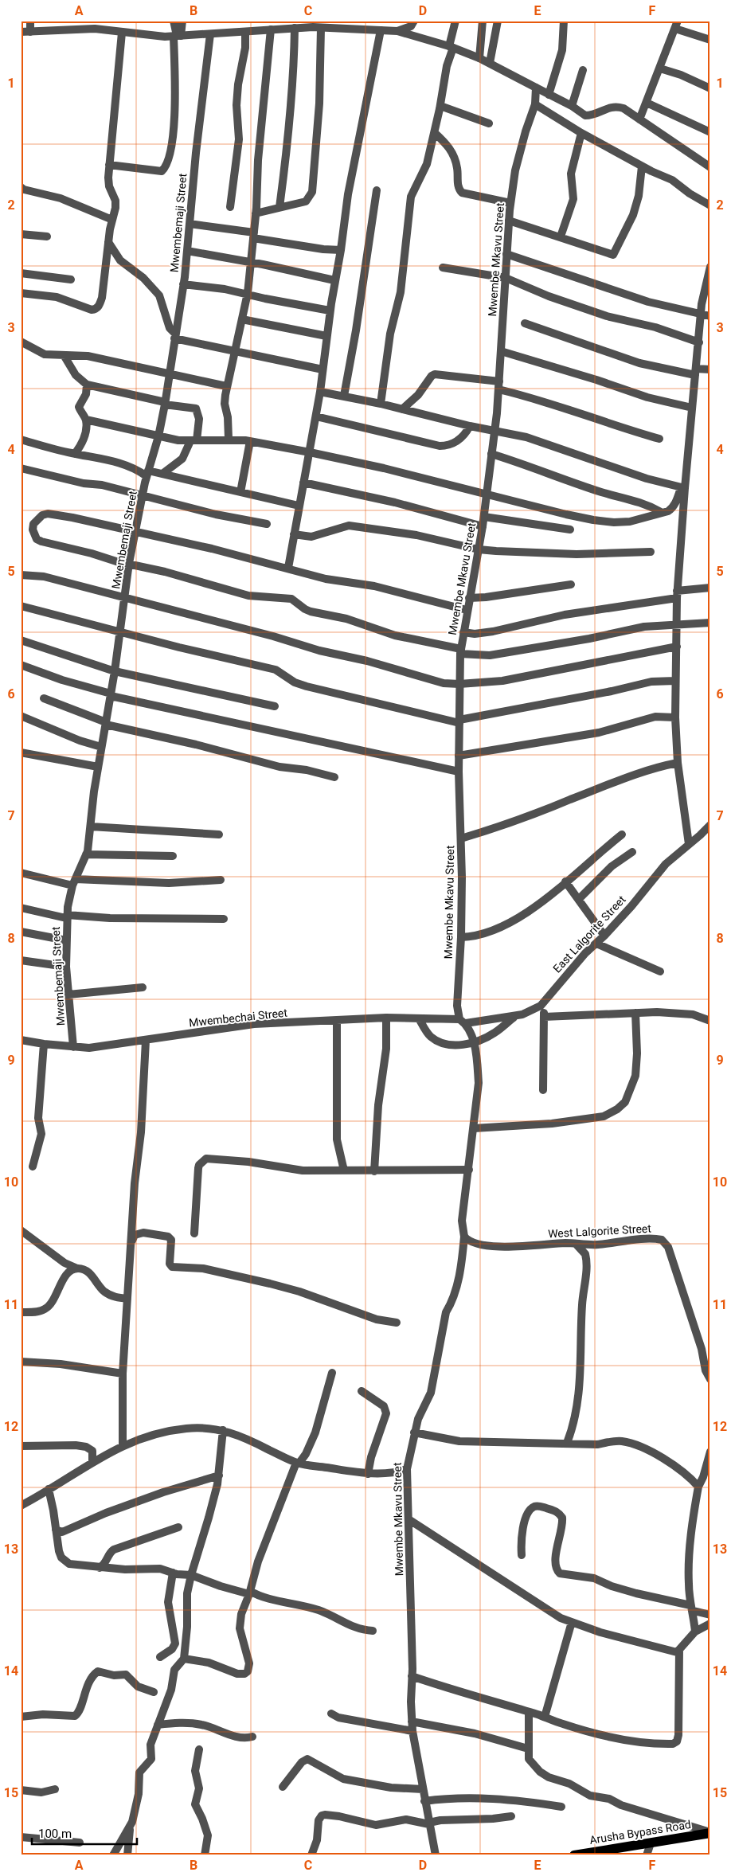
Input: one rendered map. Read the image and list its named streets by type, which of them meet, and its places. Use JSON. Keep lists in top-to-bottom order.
{
  "streets": {
    "main road": ["Arusha Bypass Road"],
    "street": [
      "Mwembemaji Street",
      "Mwembe Mkavu Street",
      "East Lalgorite Street",
      "Mwembechai Street",
      "West Lalgorite Street"
    ]
  },
  "crossings": [
    ["Mwembemaji Street", "Mwembechai Street"],
    ["Mwembe Mkavu Street", "East Lalgorite Street"],
    ["Mwembe Mkavu Street", "Mwembechai Street"],
    ["Mwembe Mkavu Street", "West Lalgorite Street"],
    ["East Lalgorite Street", "Mwembechai Street"]
  ],
  "scale_bar": "100 m",
  "grid": {
    "columns": [
      "A",
      "B",
      "C",
      "D",
      "E",
      "F"
    ],
    "rows": [
      "1",
      "2",
      "3",
      "4",
      "5",
      "6",
      "7",
      "8",
      "9",
      "10",
      "11",
      "12",
      "13",
      "14",
      "15"
    ]
  }
}
